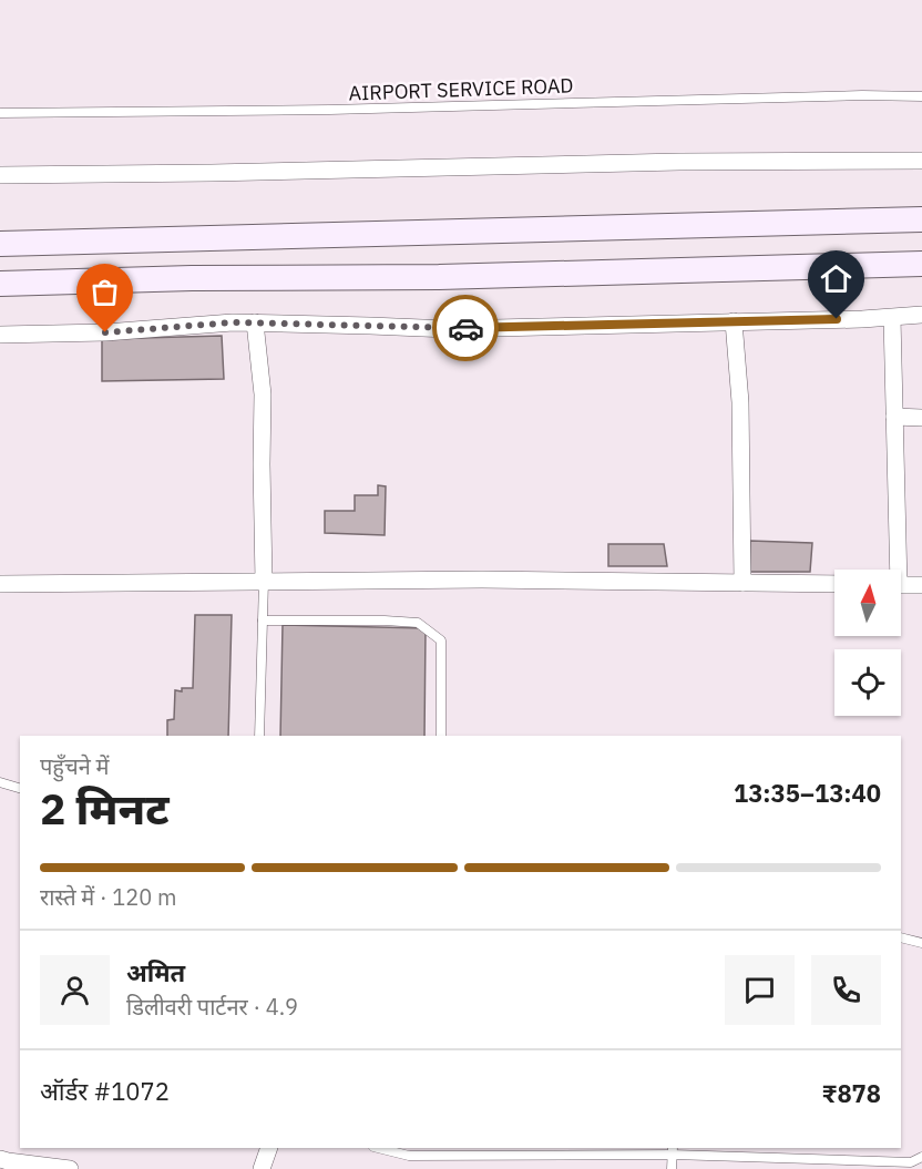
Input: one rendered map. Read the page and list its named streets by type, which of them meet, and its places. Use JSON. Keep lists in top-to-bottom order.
{
  "streets": {
    "lane": ["AIRPORT SERVICE ROAD"]
  },
  "north": "top",
  "page": {
    "heading": ["2 मिनट", "पहुँचने में", "13:35–13:40"],
    "panel": [
      "अमित",
      "डिलीवरी पार्टनर · 4.9",
      "ऑर्डर #1072",
      "₹878"
    ],
    "bar": "रास्ते में · 120 m"
  }
}
